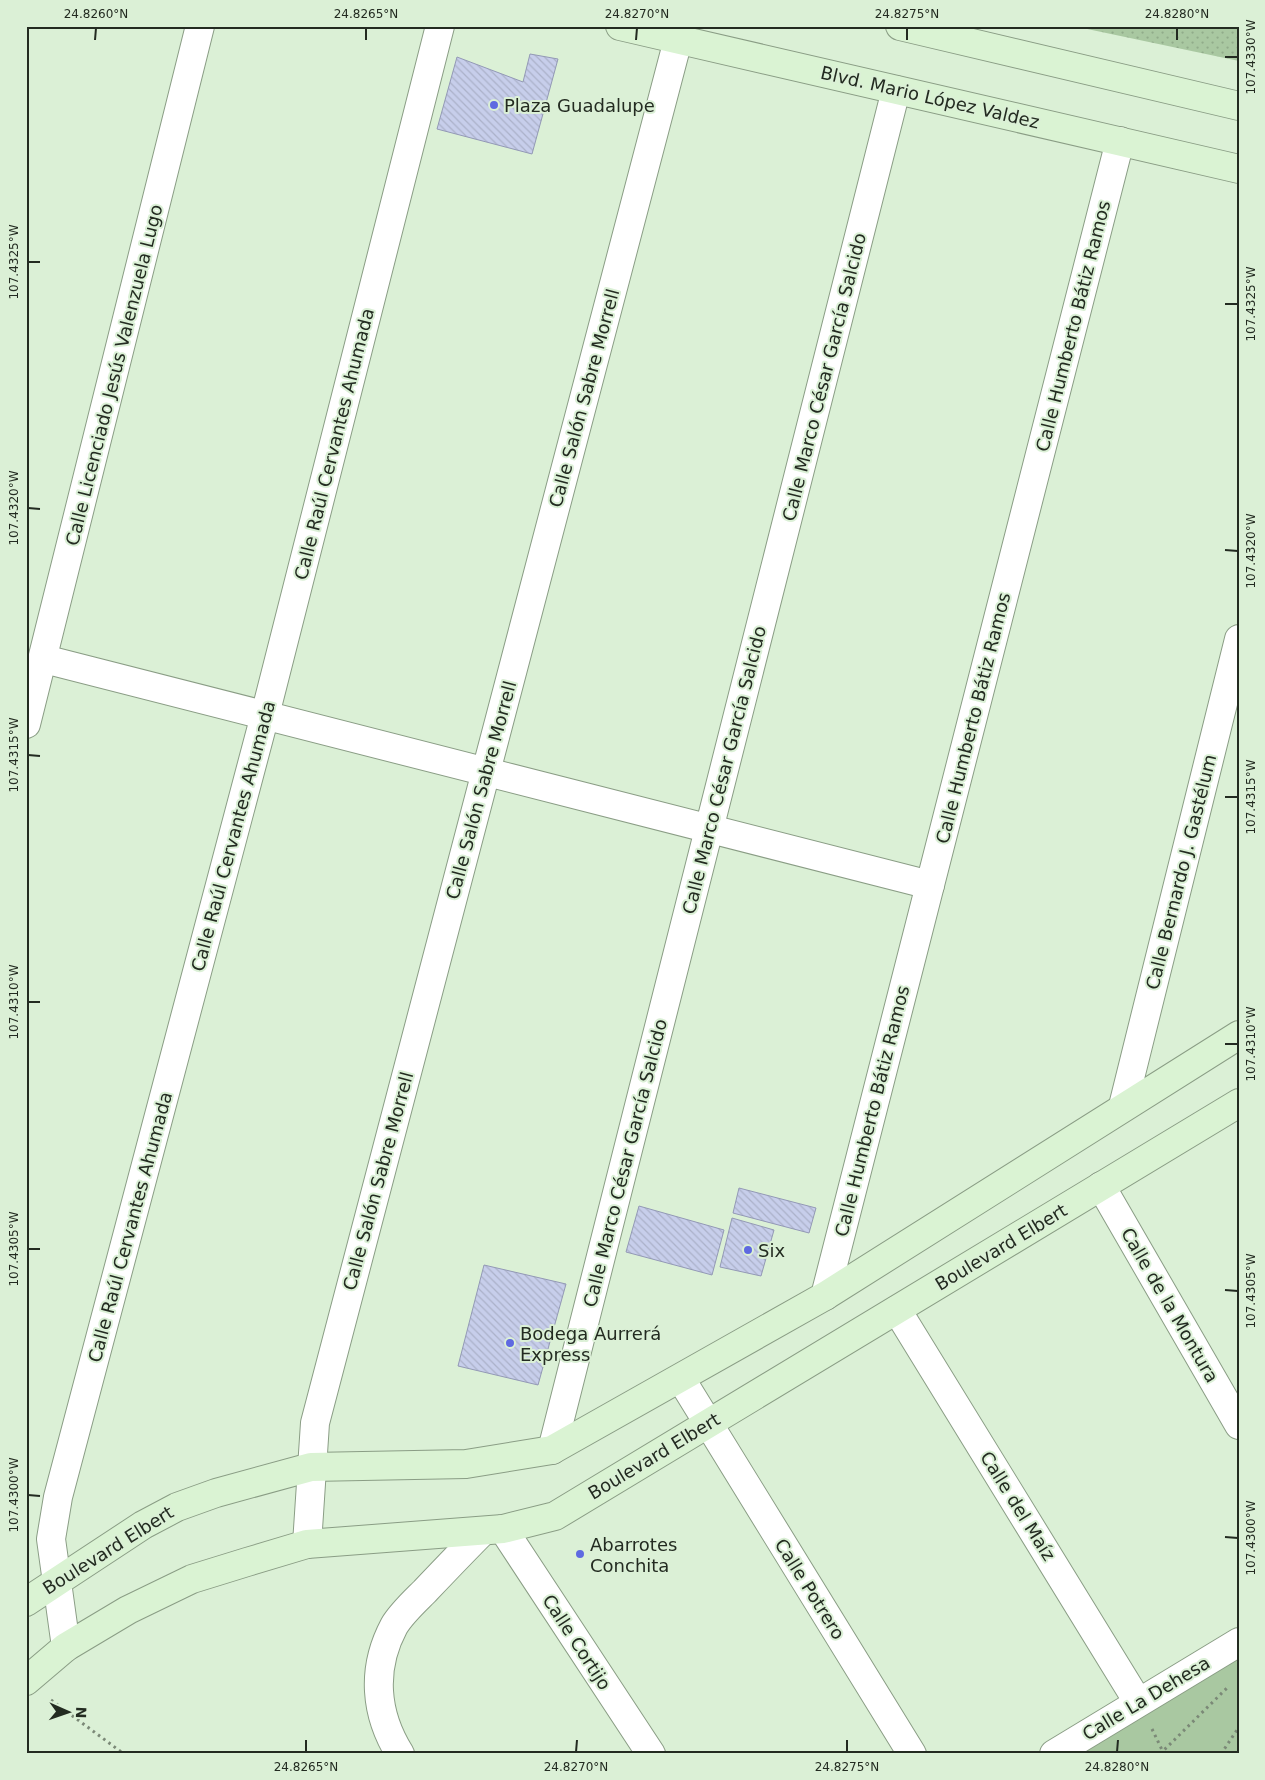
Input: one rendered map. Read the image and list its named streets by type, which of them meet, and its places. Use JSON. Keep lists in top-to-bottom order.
{
  "streets": {
    "street": [
      "Blvd. Mario López Valdez",
      "Calle Humberto Bátiz Ramos",
      "Calle Licenciado Jesús Valenzuela Lugo",
      "Calle Marco César García Salcido",
      "Calle Salón Sabre Morrell",
      "Calle Raúl Cervantes Ahumada",
      "Calle Bernardo J. Gastélum",
      "Boulevard Elbert",
      "Calle de la Montura",
      "Calle del Maíz",
      "Calle Potrero",
      "Calle Cortijo",
      "Calle La Dehesa"
    ]
  },
  "crossings": [
    ["Blvd. Mario López Valdez", "Calle Humberto Bátiz Ramos"],
    ["Blvd. Mario López Valdez", "Calle Marco César García Salcido"],
    ["Blvd. Mario López Valdez", "Calle Salón Sabre Morrell"],
    ["Calle Humberto Bátiz Ramos", "Boulevard Elbert"],
    ["Calle Marco César García Salcido", "Boulevard Elbert"],
    ["Calle Salón Sabre Morrell", "Boulevard Elbert"],
    ["Calle Raúl Cervantes Ahumada", "Boulevard Elbert"],
    ["Calle Bernardo J. Gastélum", "Boulevard Elbert"],
    ["Boulevard Elbert", "Calle de la Montura"],
    ["Boulevard Elbert", "Calle del Maíz"],
    ["Boulevard Elbert", "Calle Potrero"],
    ["Boulevard Elbert", "Calle Cortijo"],
    ["Calle del Maíz", "Calle La Dehesa"]
  ],
  "places": [
    "Plaza Guadalupe",
    "Six",
    "Bodega Aurrerá Express",
    "Abarrotes Conchita"
  ],
  "north": "right",
  "coordinates": [
    "24.8260°N",
    "24.8265°N",
    "24.8270°N",
    "24.8275°N",
    "24.8280°N",
    "107.4330°W",
    "107.4325°W",
    "107.4320°W",
    "107.4315°W",
    "107.4310°W",
    "107.4305°W",
    "107.4300°W"
  ]
}
